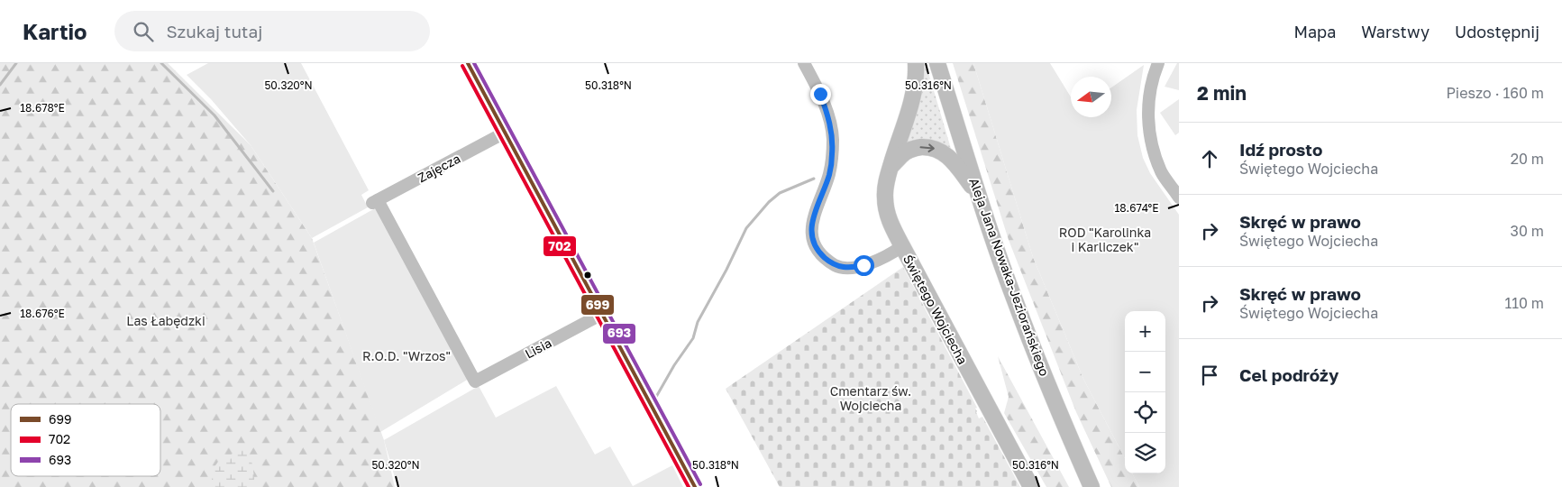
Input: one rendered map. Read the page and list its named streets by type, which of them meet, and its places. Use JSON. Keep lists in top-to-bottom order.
{
  "streets": {
    "main road": ["Aleja Jana Nowaka-Jeziorańskiego", "Świętego Wojciecha"],
    "street": ["Zajęcza", "Lisia"]
  },
  "crossings": [
    ["Zajęcza", "Lisia"]
  ],
  "parks": [
    "ROD \"Karolinka i Karliczek\"",
    "Las Łabędzki",
    "R.O.D. \"Wrzos\"",
    "Cmentarz św. Wojciecha"
  ],
  "lines": ["transit line 699", "transit line 693", "transit line 702"],
  "legend": ["699", "702", "693"],
  "north": "left",
  "page": {
    "header": "Kartio",
    "search": "Szukaj tutaj",
    "nav": ["Mapa", "Warstwy", "Udostępnij"],
    "heading": ["2 min", "Pieszo · 160 m"],
    "list": [
      ["Idź prosto", "Świętego Wojciecha", "20 m"],
      ["Skręć w prawo", "Świętego Wojciecha", "30 m"],
      ["Skręć w prawo", "Świętego Wojciecha", "110 m"],
      "Cel podróży"
    ],
    "map_buttons": ["+", "−"]
  },
  "coordinates": [
    "50.320°N",
    "50.318°N",
    "50.316°N",
    "18.678°E",
    "18.674°E",
    "18.676°E"
  ]
}
